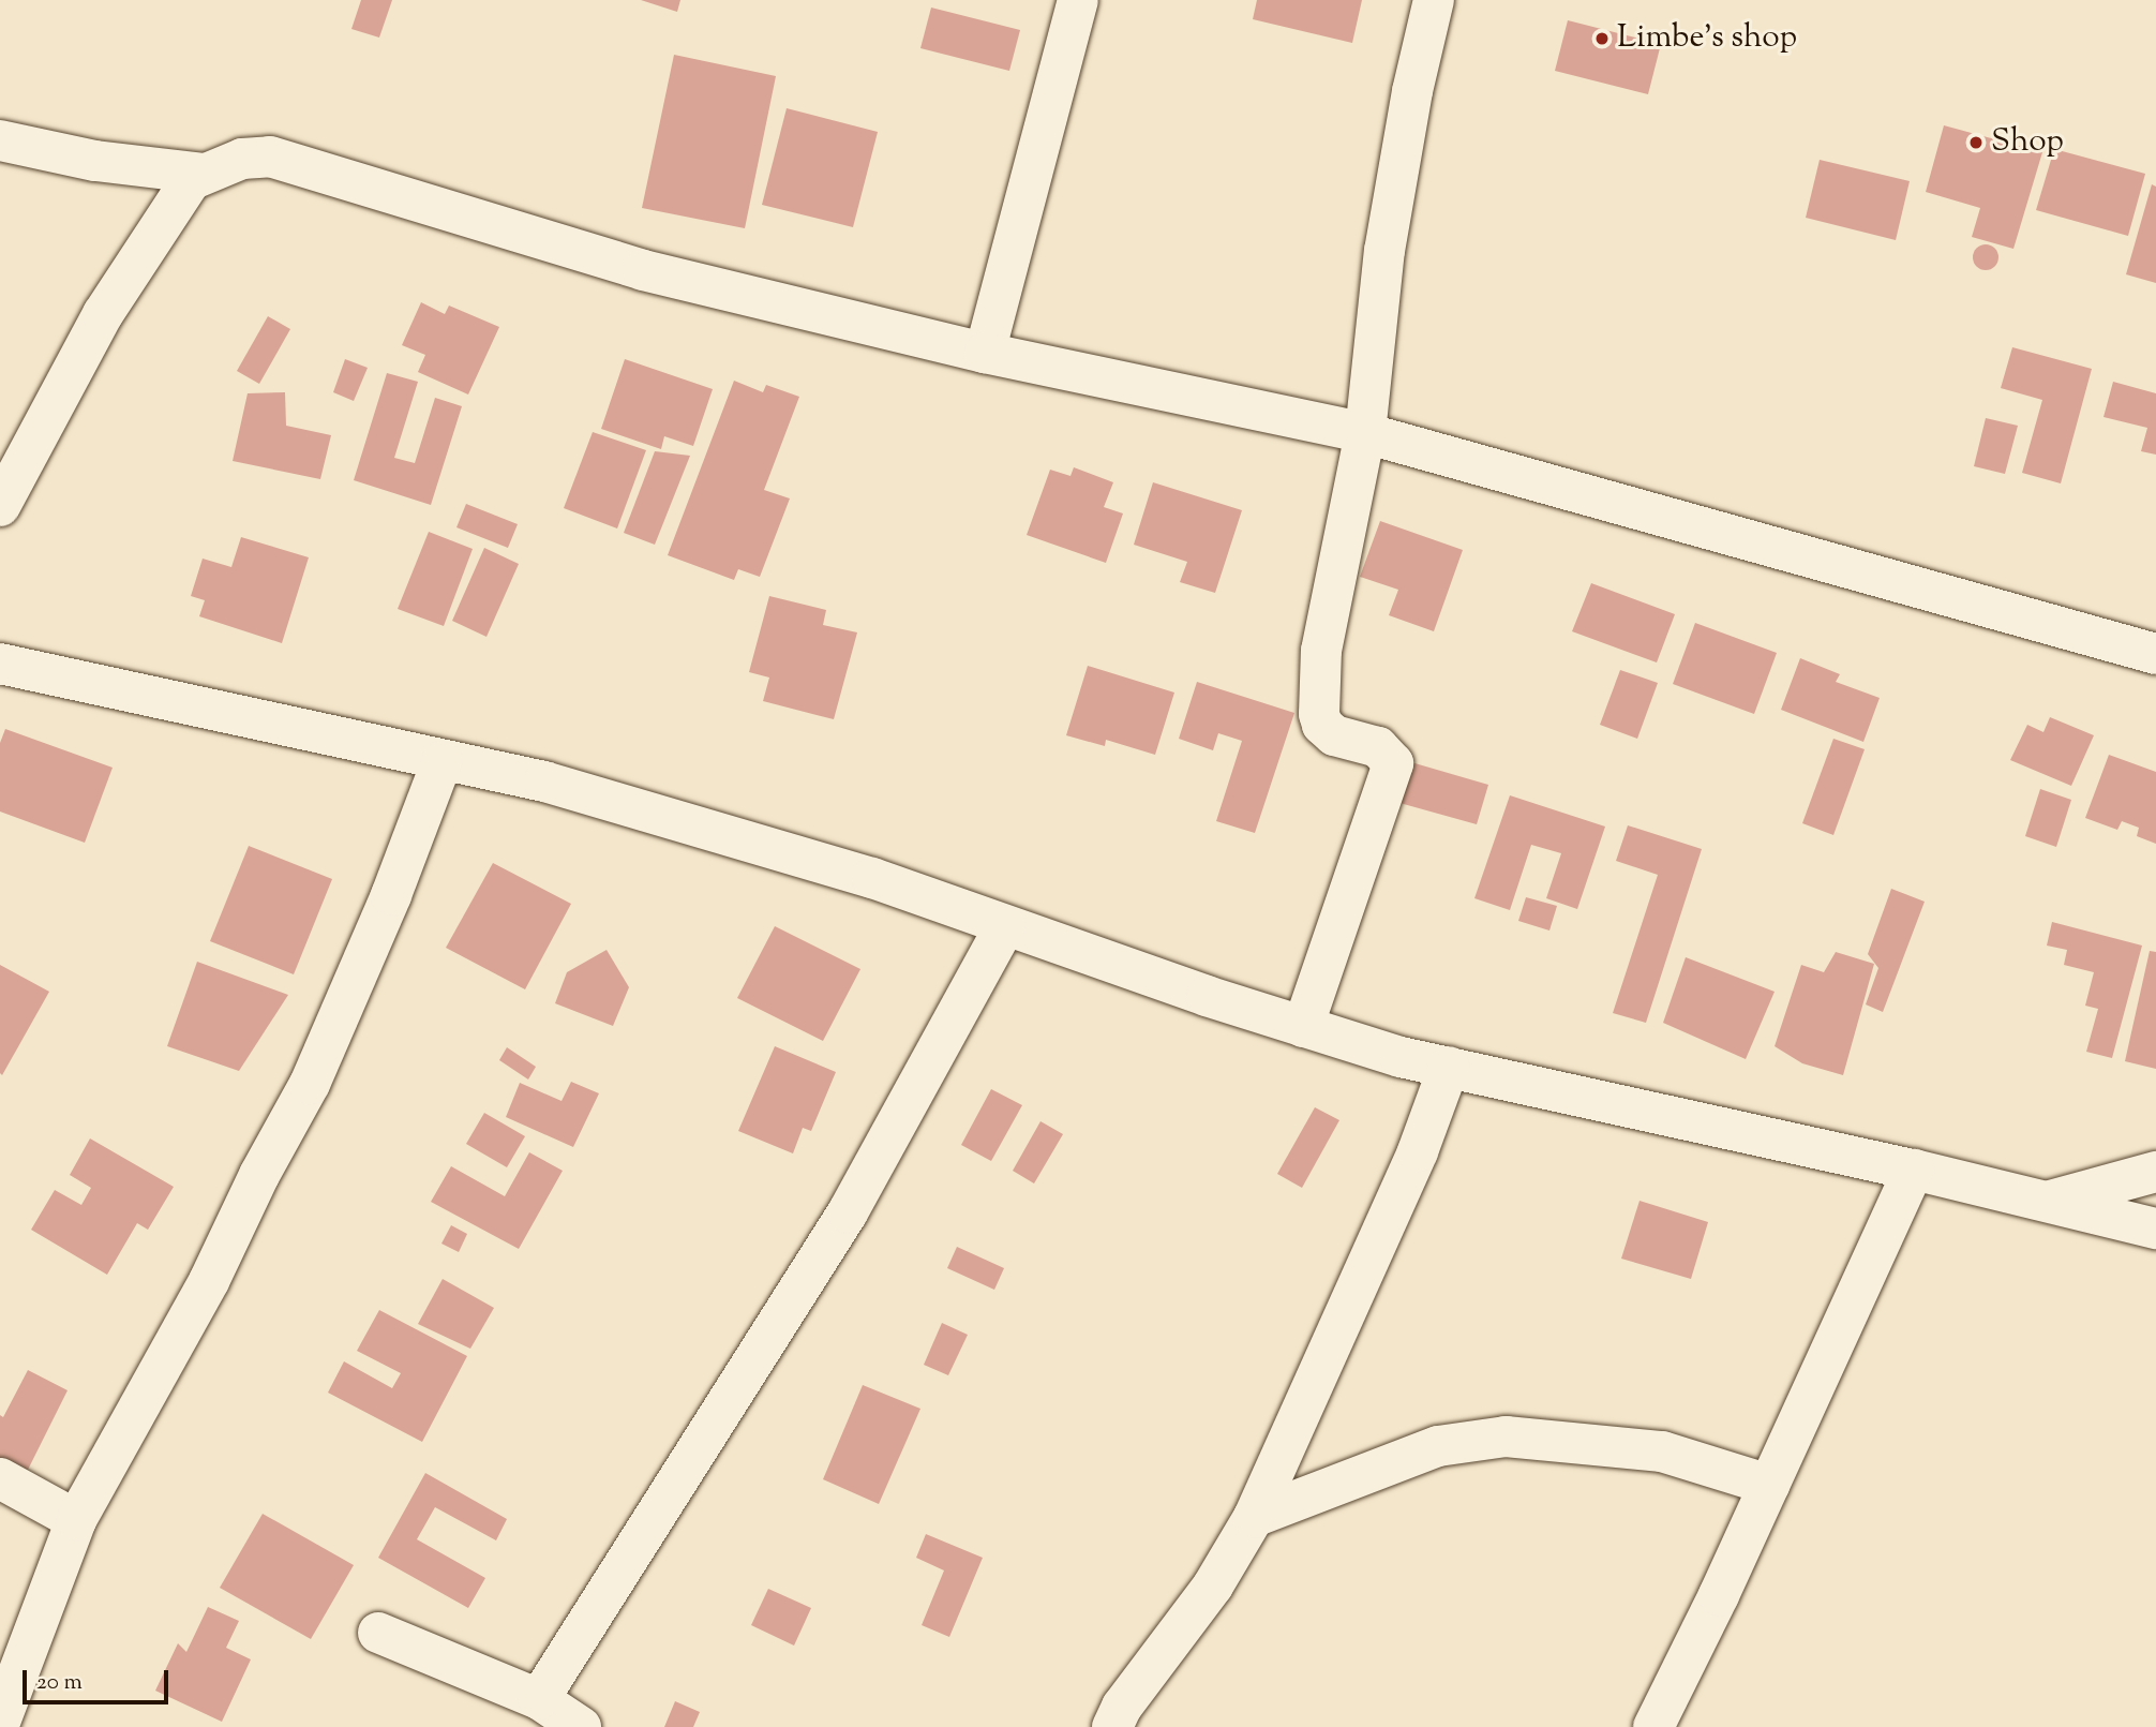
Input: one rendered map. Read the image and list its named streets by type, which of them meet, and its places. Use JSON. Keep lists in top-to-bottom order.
{
  "places": ["Limbe's shop", "Shop"],
  "scale_bar": "20 m"
}
